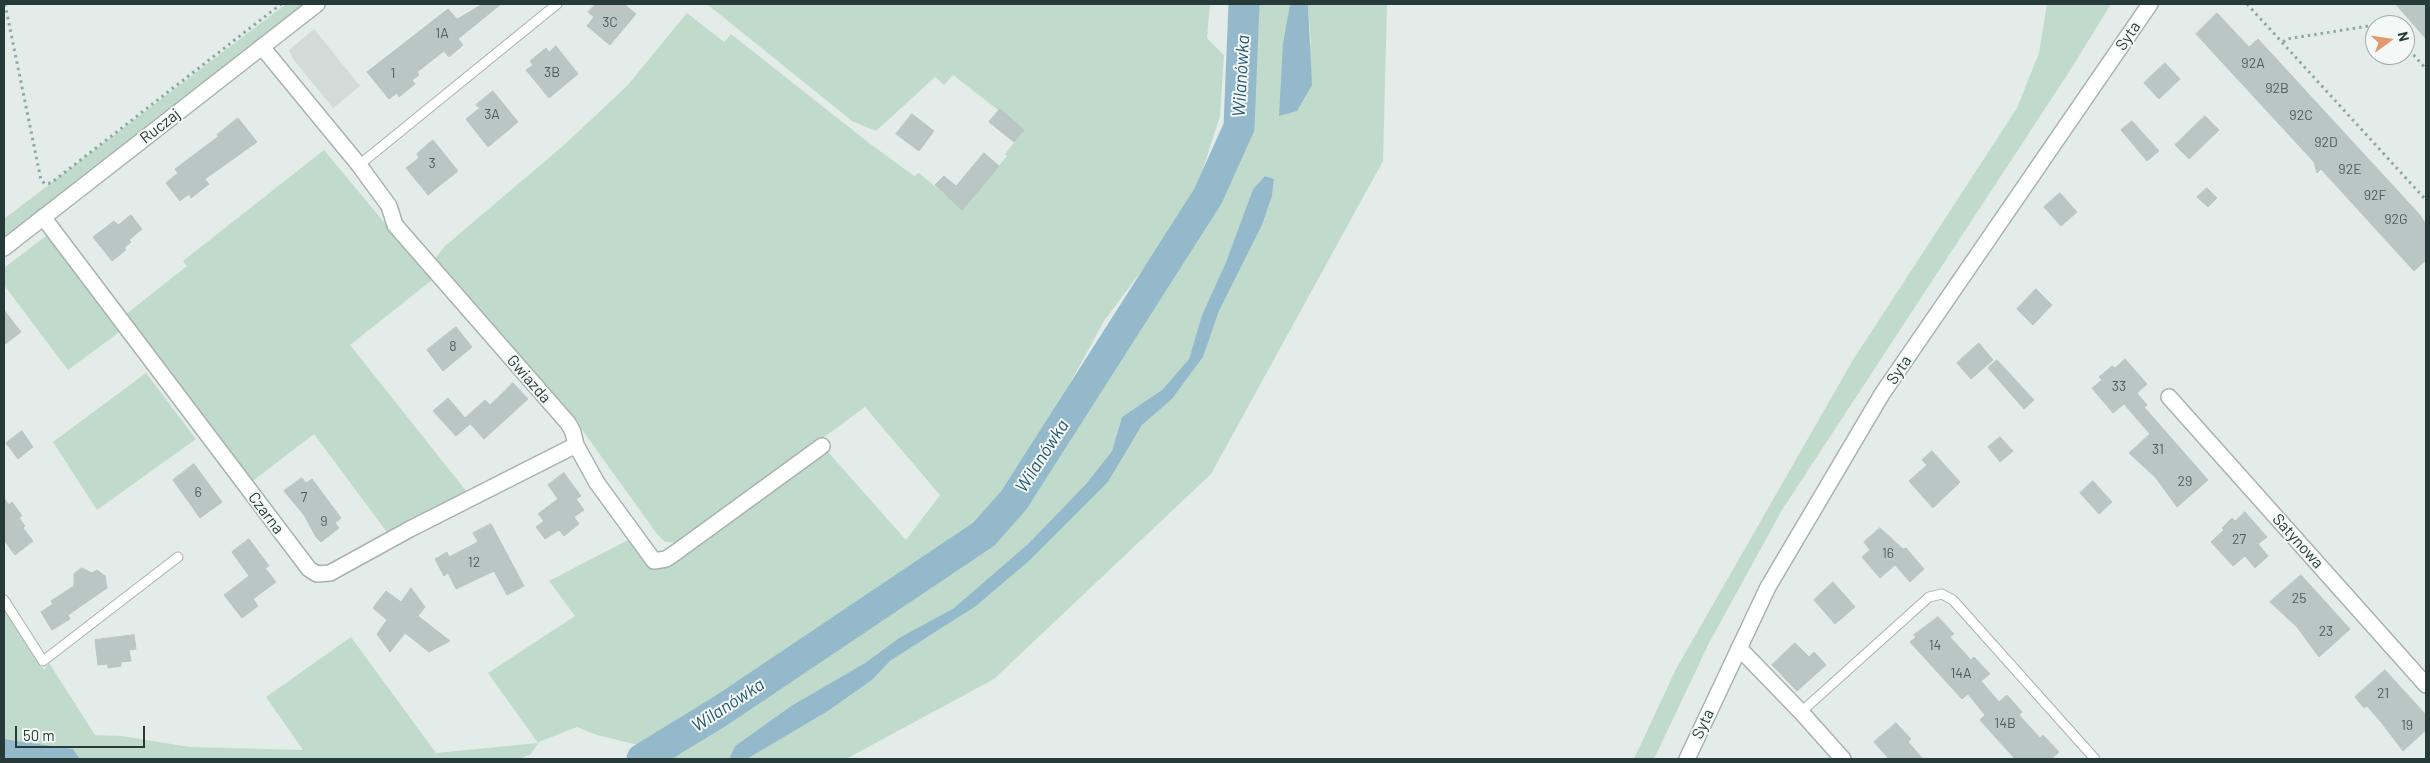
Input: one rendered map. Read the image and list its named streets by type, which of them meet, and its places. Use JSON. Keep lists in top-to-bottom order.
{
  "streets": {
    "street": [
      "Syta",
      "Ruczaj",
      "Gwiazda",
      "Czarna",
      "Satynowa"
    ]
  },
  "crossings": [
    ["Ruczaj", "Gwiazda"],
    ["Ruczaj", "Czarna"],
    ["Gwiazda", "Czarna"]
  ],
  "water": ["Wilanówka"],
  "house_numbers": [
    "3C",
    "1A",
    "92A",
    "3B",
    "1",
    "92B",
    "3A",
    "92C",
    "92D",
    "3",
    "92E",
    "92F",
    "92G",
    "8",
    "33",
    "31",
    "29",
    "6",
    "7",
    "9",
    "27",
    "16",
    "12",
    "25",
    "23",
    "14",
    "14A",
    "21",
    "14B",
    "19"
  ],
  "scale_bar": "50 m",
  "north": "right"
}
